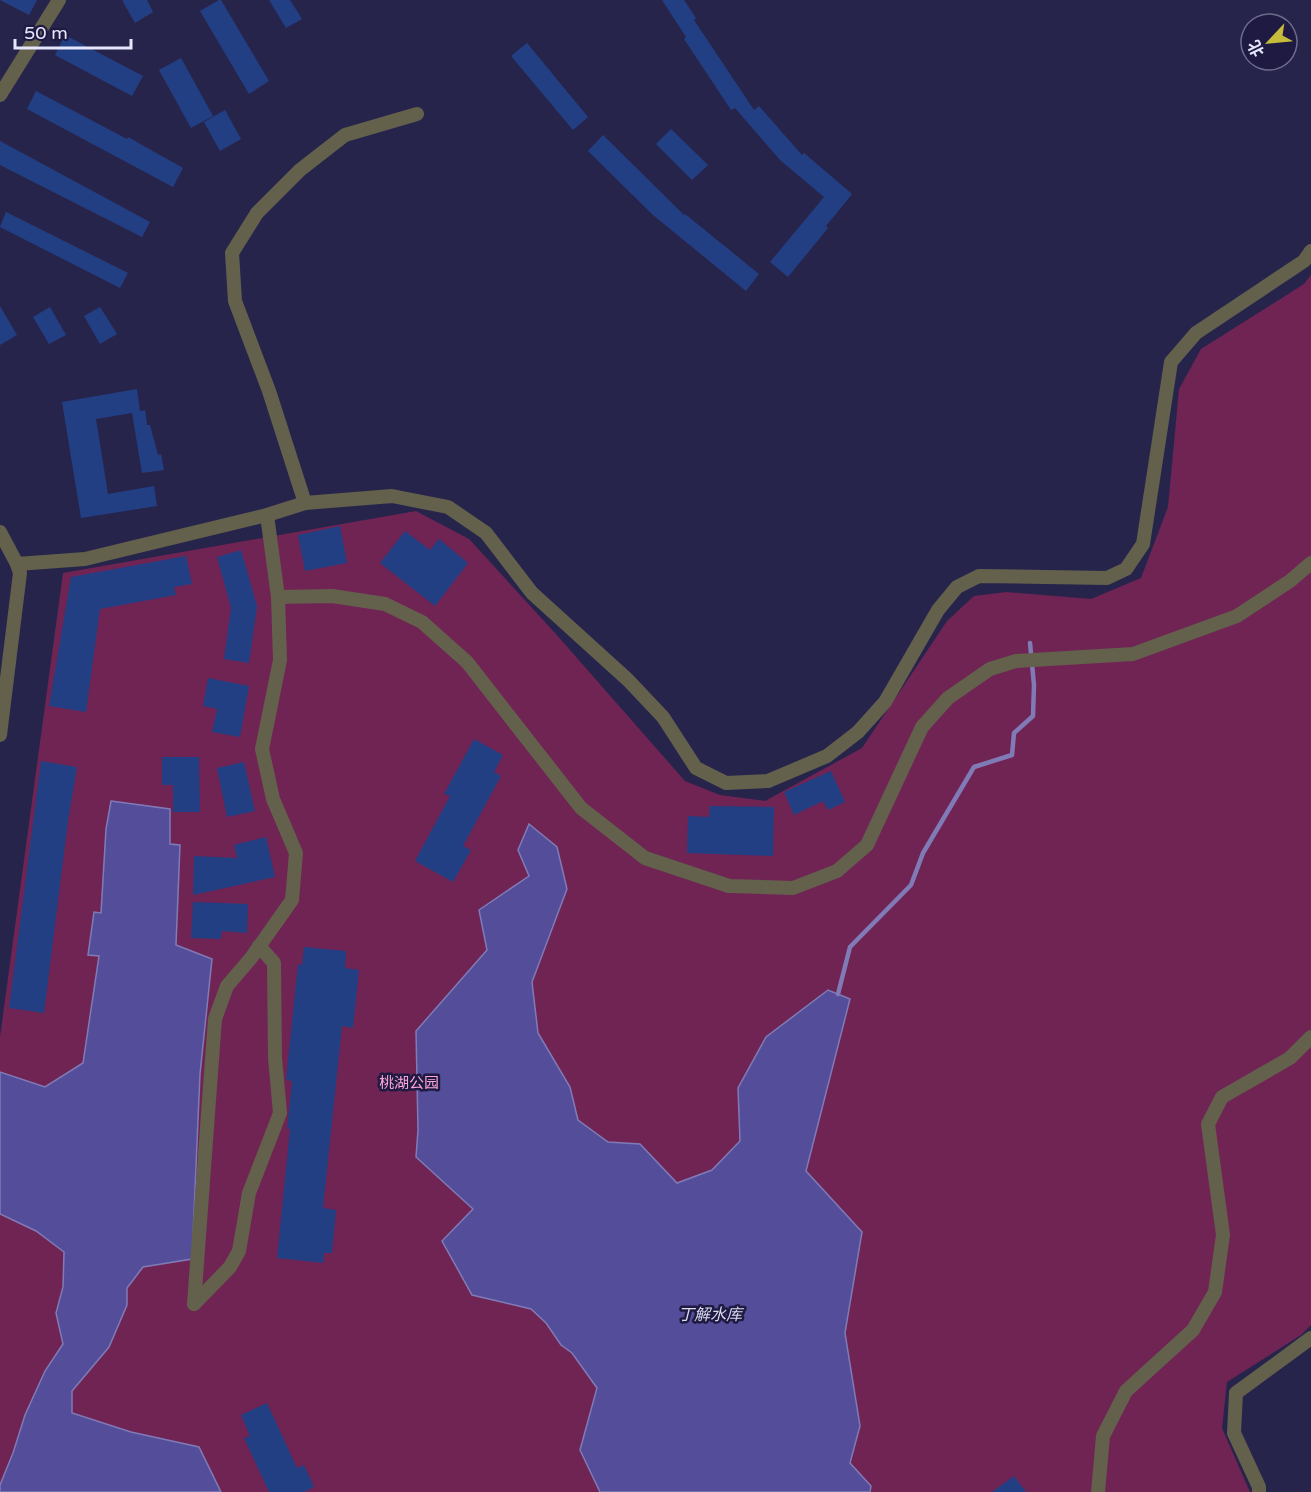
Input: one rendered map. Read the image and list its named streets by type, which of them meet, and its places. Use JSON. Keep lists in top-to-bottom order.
{
  "water": ["丁解水库"],
  "parks": ["桃湖公园"],
  "scale_bar": "50 m",
  "north": "bottom left"
}
